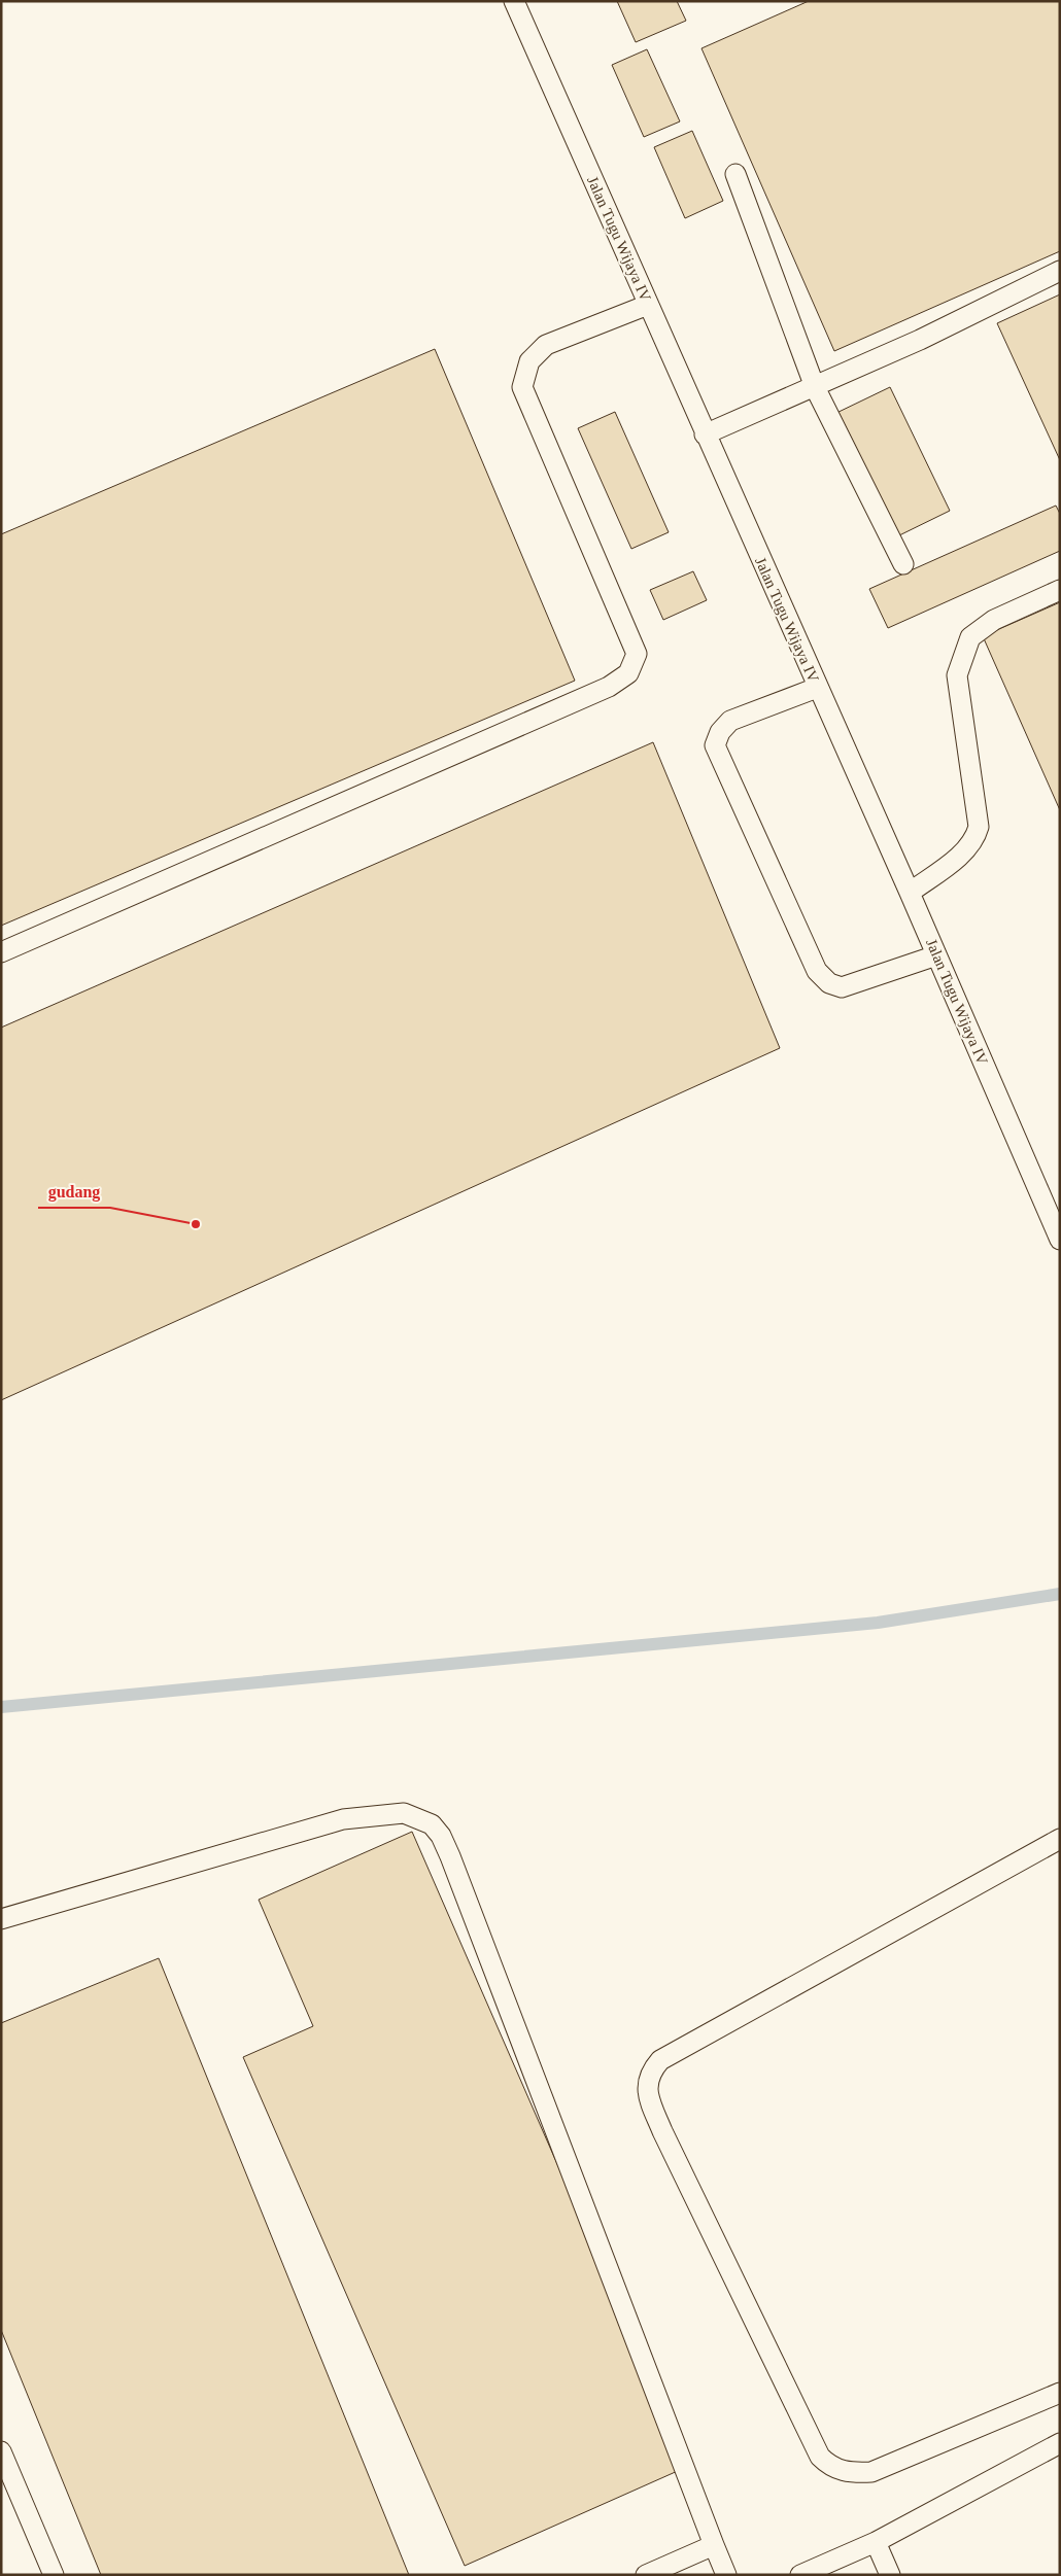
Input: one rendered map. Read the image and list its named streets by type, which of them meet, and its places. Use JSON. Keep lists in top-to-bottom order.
{
  "streets": {
    "lane": ["Jalan Tugu Wijaya IV"]
  },
  "places": ["gudang"]
}
